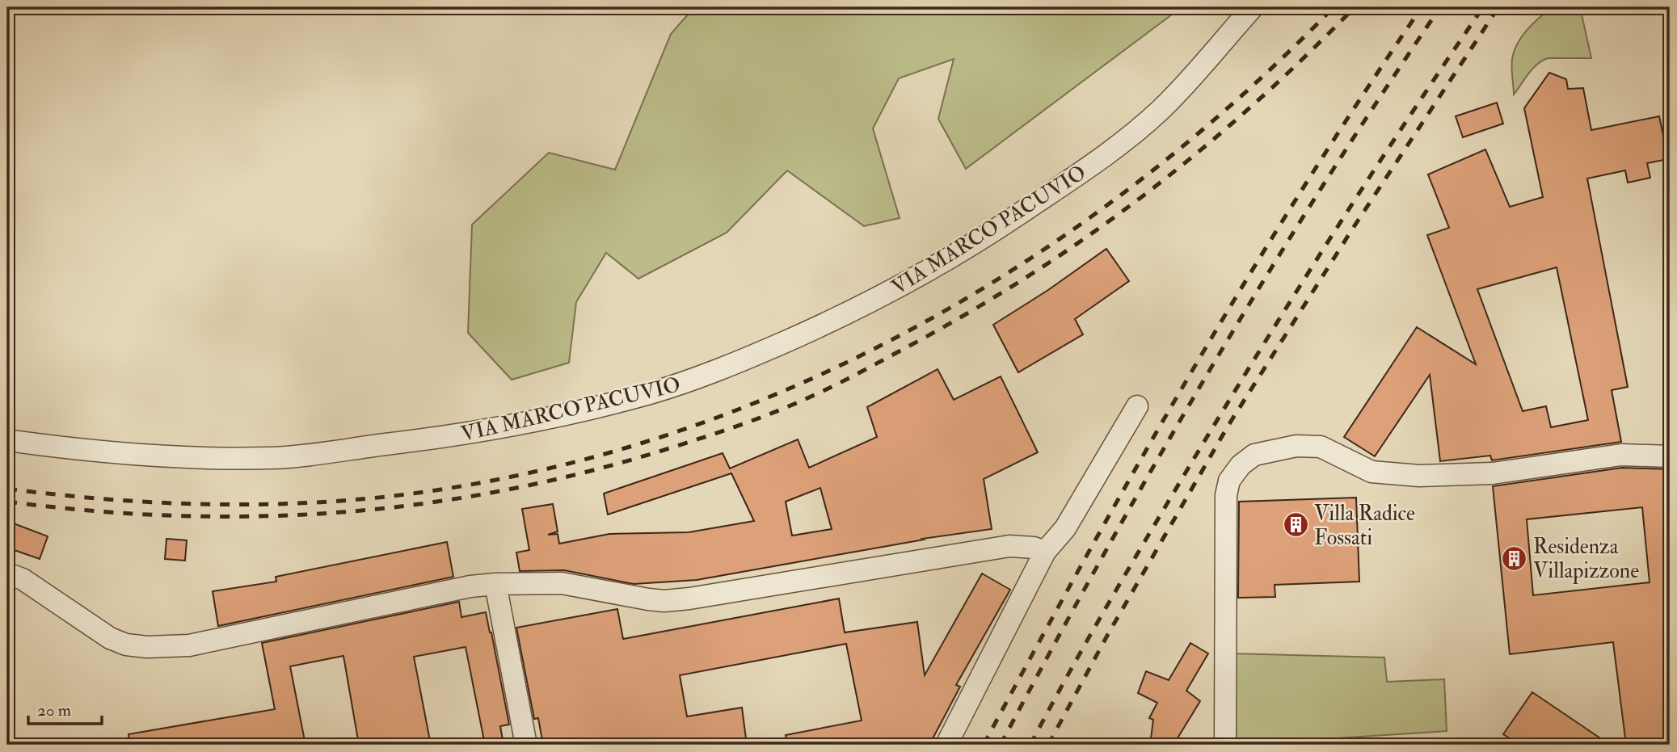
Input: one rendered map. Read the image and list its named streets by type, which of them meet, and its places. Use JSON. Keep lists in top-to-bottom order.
{
  "streets": {
    "street": ["VIA MARCO PACUVIO"]
  },
  "places": {
    "building": ["Villa Radice Fossati", "Residenza Villapizzone"]
  },
  "scale_bar": "20 m"
}
